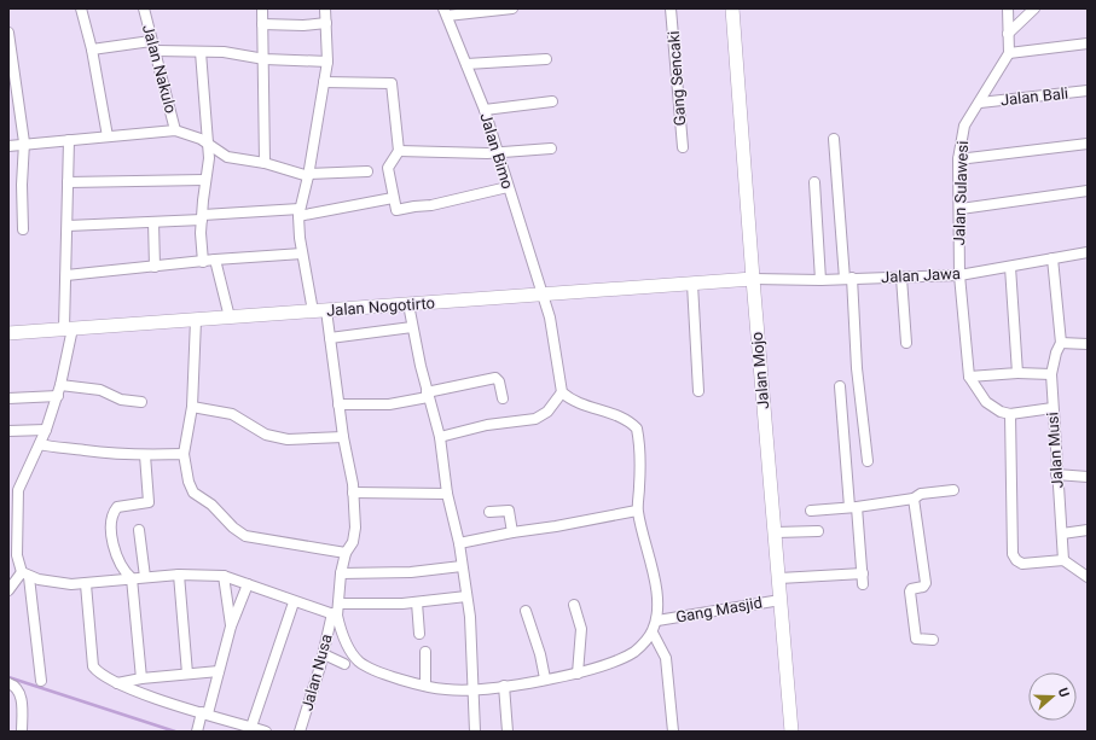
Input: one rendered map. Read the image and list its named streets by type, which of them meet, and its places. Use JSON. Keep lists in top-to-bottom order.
{
  "streets": {
    "street": [
      "Jalan Nakulo",
      "Gang Sencaki",
      "Jalan Bali",
      "Jalan Bimo",
      "Jalan Sulawesi",
      "Jalan Jawa",
      "Jalan Nogotirto",
      "Jalan Mojo",
      "Jalan Musi",
      "Gang Masjid",
      "Jalan Nusa"
    ]
  },
  "crossings": [
    ["Jalan Bali", "Jalan Sulawesi"],
    ["Jalan Bimo", "Jalan Nogotirto"],
    ["Jalan Sulawesi", "Jalan Jawa"],
    ["Jalan Jawa", "Jalan Nogotirto"],
    ["Jalan Jawa", "Jalan Mojo"],
    ["Jalan Nogotirto", "Jalan Mojo"],
    ["Jalan Nogotirto", "Jalan Nusa"],
    ["Jalan Mojo", "Gang Masjid"]
  ],
  "north": "right"
}
